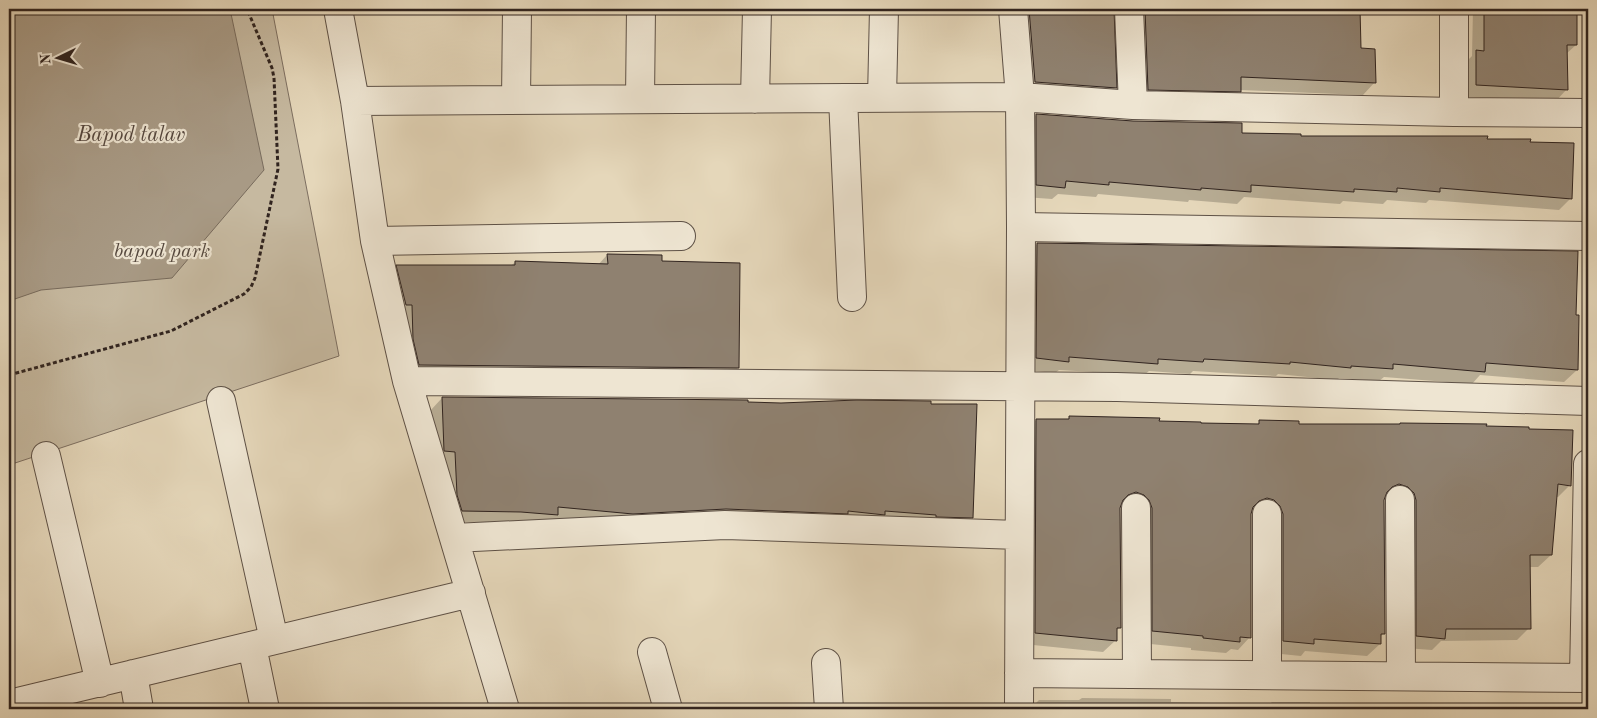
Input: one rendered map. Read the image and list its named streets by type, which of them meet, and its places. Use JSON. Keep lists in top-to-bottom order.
{
  "water": ["Bapod talav"],
  "parks": ["bapod park"],
  "north": "left"
}
